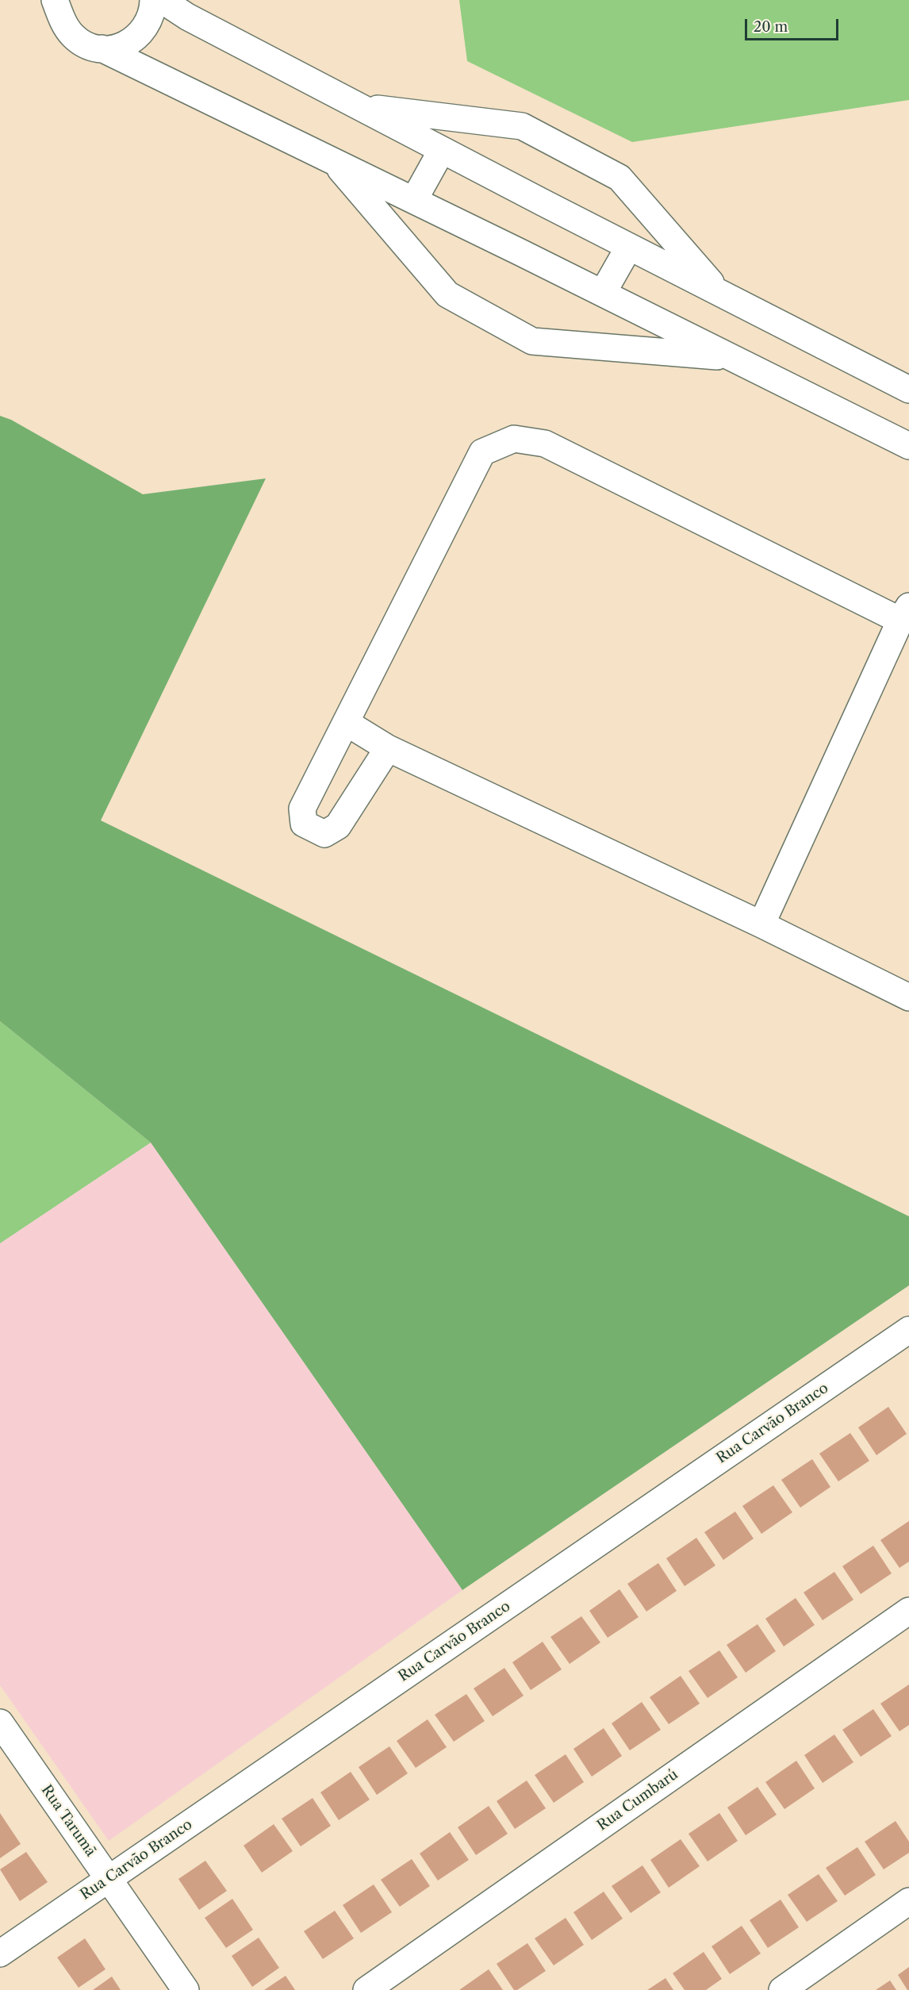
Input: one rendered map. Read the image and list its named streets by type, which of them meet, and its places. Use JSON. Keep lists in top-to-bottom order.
{
  "streets": {
    "street": ["Rua Carvão Branco", "Rua Cumbarú", "Rua Tarumã"]
  },
  "crossings": [
    ["Rua Carvão Branco", "Rua Tarumã"]
  ],
  "scale_bar": "20 m"
}
